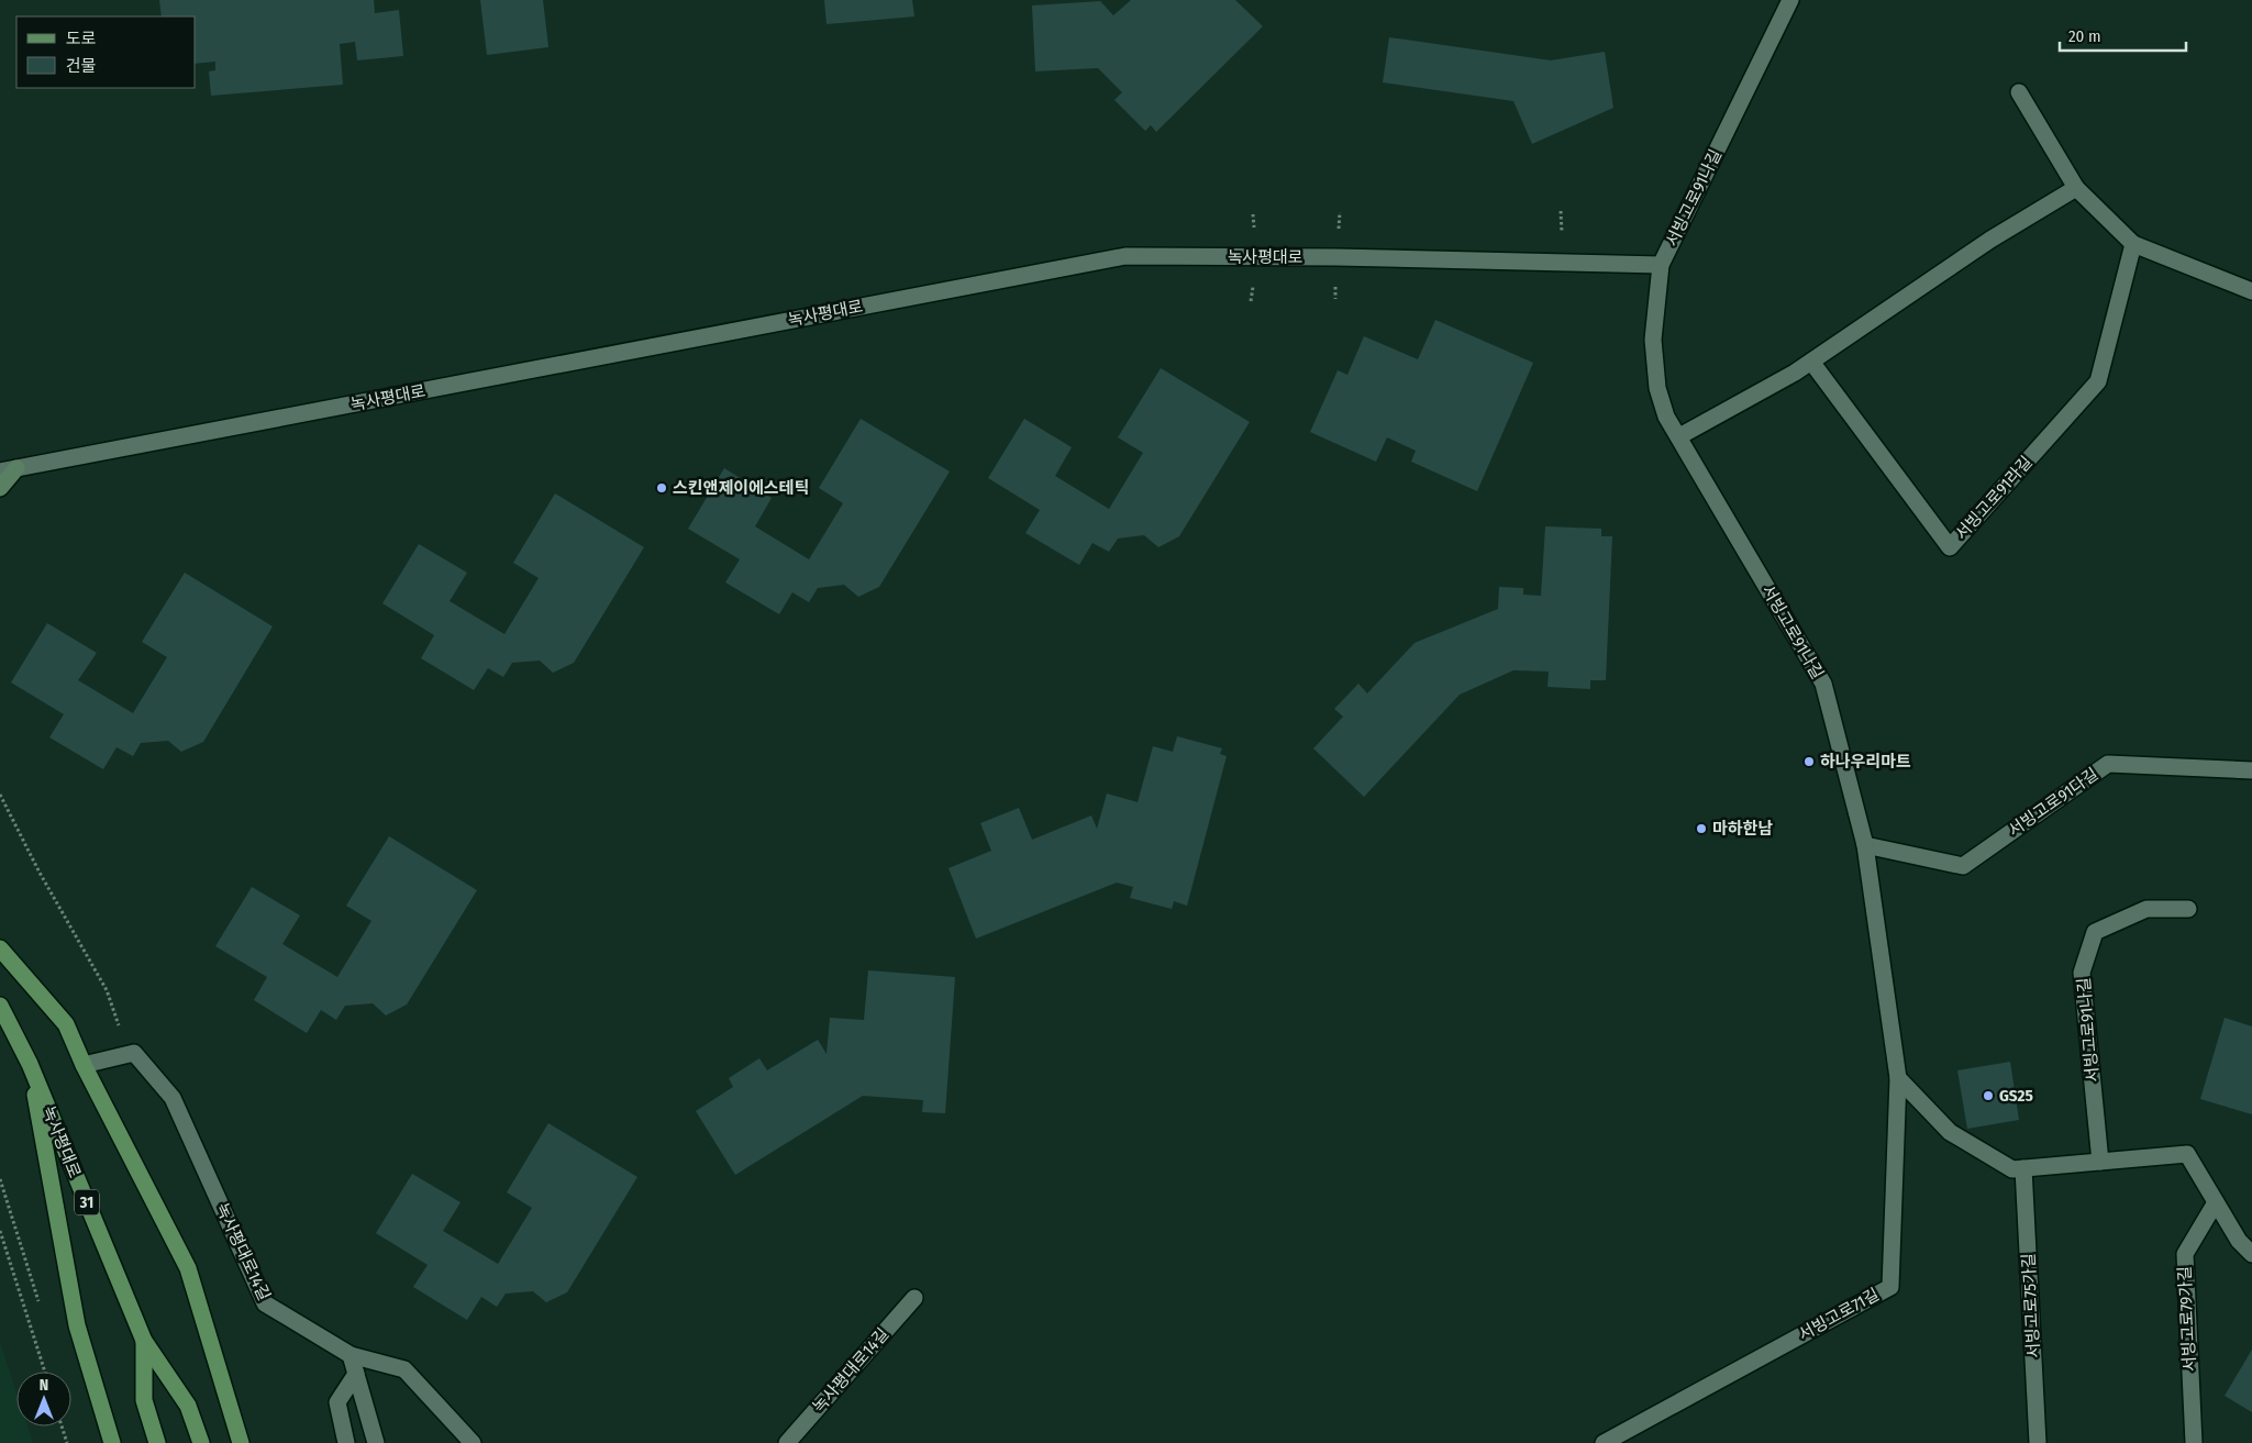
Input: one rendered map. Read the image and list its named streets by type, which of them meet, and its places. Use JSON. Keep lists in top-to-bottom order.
{
  "streets": {
    "main road": ["녹사평대로", "31"],
    "street": [
      "서빙고로91나길",
      "서빙고로91라길",
      "서빙고로91다길",
      "녹사평대로14길",
      "서빙고로75가길",
      "서빙고로71길",
      "서빙고로79가길"
    ]
  },
  "crossings": [
    ["서빙고로91나길", "녹사평대로"],
    ["서빙고로91나길", "서빙고로91다길"],
    ["서빙고로91나길", "서빙고로71길"]
  ],
  "places": [
    "스킨앤제이에스테틱",
    "하나우리마트",
    "마하한남",
    "GS25"
  ],
  "legend": ["도로", "건물"],
  "scale_bar": "20 m",
  "north": "top"
}
